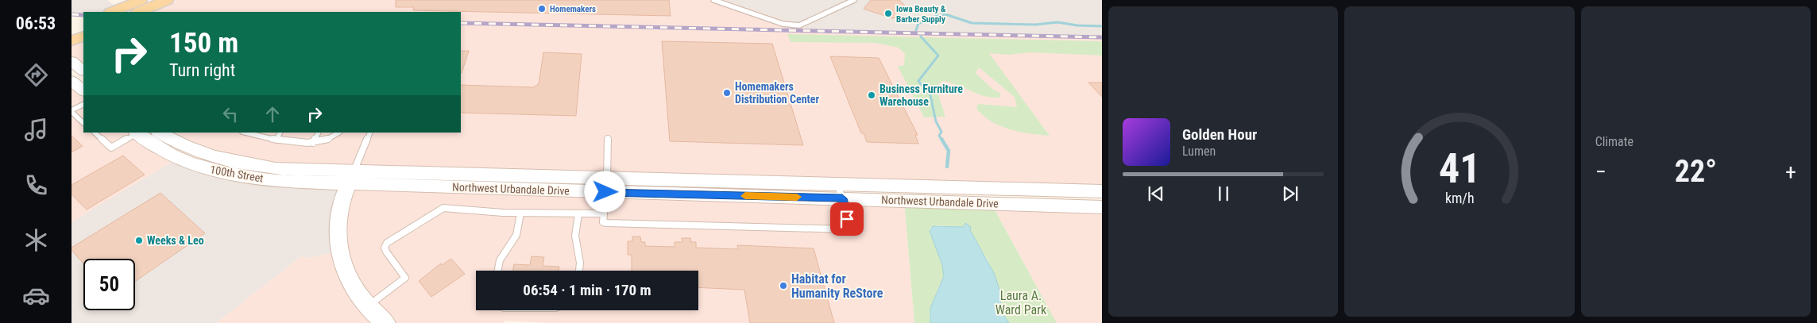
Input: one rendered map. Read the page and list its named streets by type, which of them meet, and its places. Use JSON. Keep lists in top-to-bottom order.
{
  "streets": {
    "main road": ["100th Street", "Northwest Urbandale Drive"]
  },
  "crossings": [
    ["100th Street", "Northwest Urbandale Drive"]
  ],
  "parks": ["Laura A. Ward Park"],
  "places": [
    "Homemakers",
    "Iowa Beauty & Barber Supply",
    "Homemakers Distribution Center",
    "Business Furniture Warehouse",
    "Weeks & Leo",
    "Habitat for Humanity ReStore"
  ],
  "page": {
    "tabs": "06:53",
    "tile": "Climate",
    "turn": ["150 m", "Turn right"],
    "song": ["Golden Hour", "Lumen"],
    "heat": ["−", "22°", "+"],
    "limit": "50",
    "trip": "06:54 · 1 min · 170 m",
    "gauge": ["41", "km/h"]
  }
}
